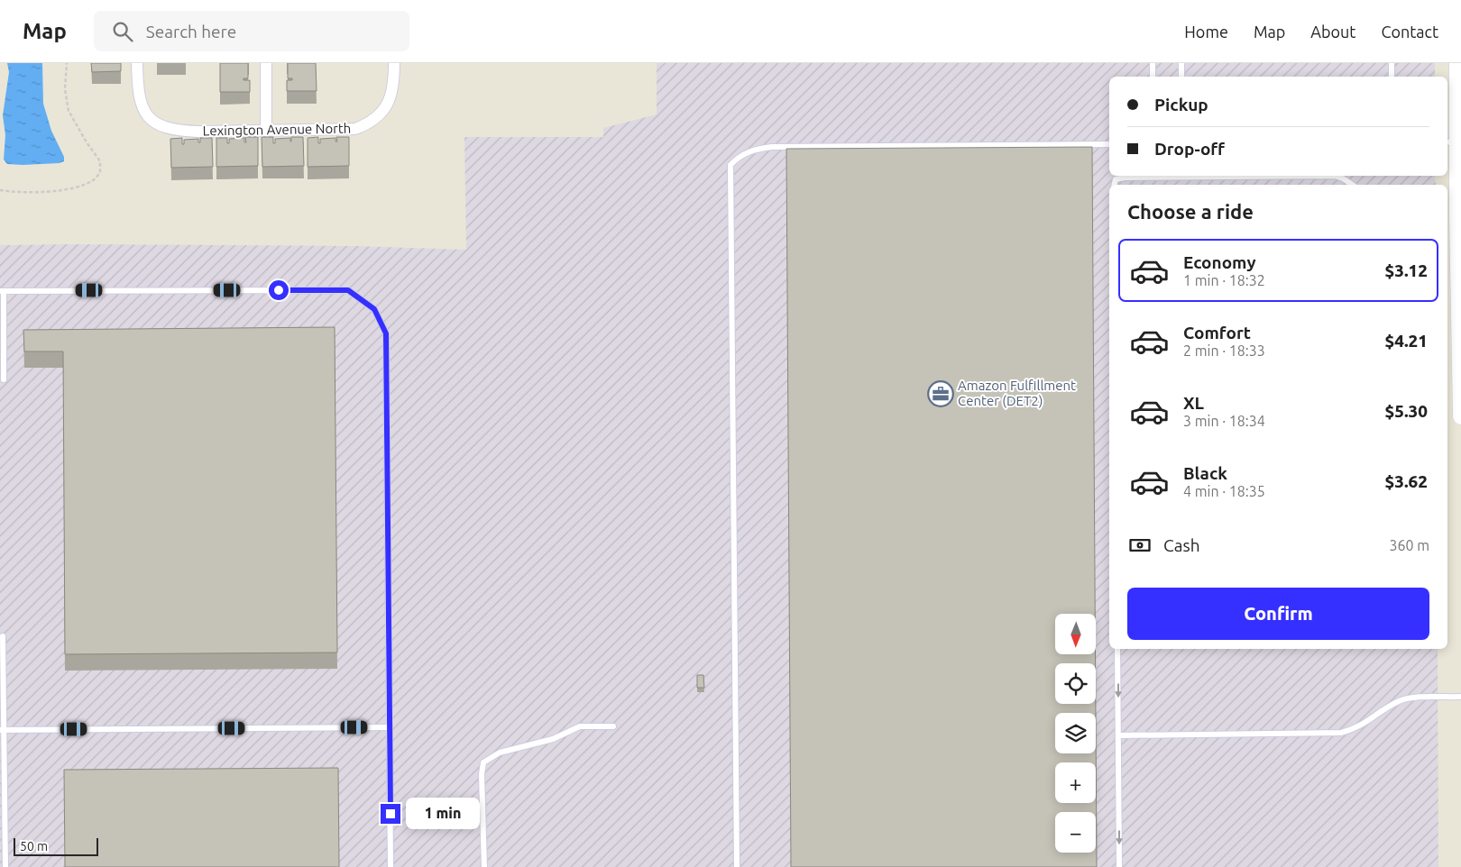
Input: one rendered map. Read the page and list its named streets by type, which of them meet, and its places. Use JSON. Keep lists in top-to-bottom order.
{
  "streets": {
    "street": ["Lexington Avenue North"]
  },
  "places": {
    "office": ["Amazon Fulfillment Center (DET2)"]
  },
  "scale_bar": "50 m",
  "north": "bottom",
  "page": {
    "header": "Map",
    "search": "Search here",
    "nav": [
      "Home",
      "Map",
      "About",
      "Contact"
    ],
    "banner": ["Pickup", "Drop-off"],
    "heading": "Choose a ride",
    "list": [
      {
        "name": "Economy",
        "note": "1 min · 18:32",
        "value": "$3.12"
      },
      {
        "name": "Comfort",
        "note": "2 min · 18:33",
        "value": "$4.21"
      },
      {
        "name": "XL",
        "note": "3 min · 18:34",
        "value": "$5.30"
      },
      {
        "name": "Black",
        "note": "4 min · 18:35",
        "value": "$3.62"
      }
    ],
    "pay": ["Cash", "360 m"],
    "buttons": "Confirm",
    "map_buttons": ["+", "−"],
    "bubble": "1 min",
    "scale": "50 m"
  }
}
